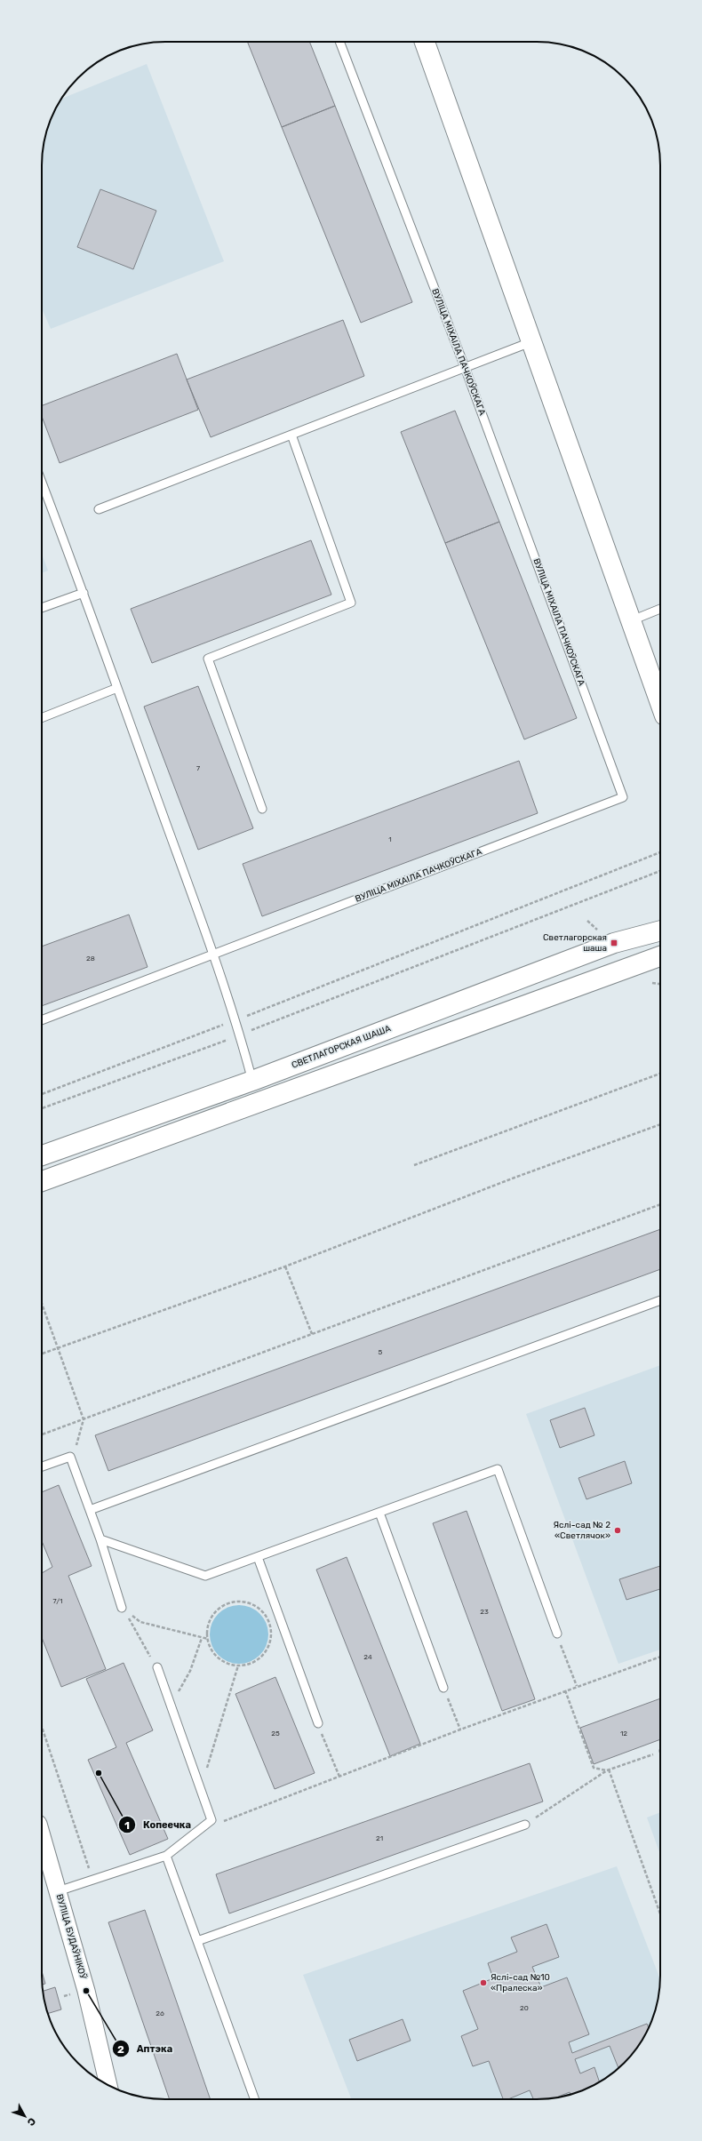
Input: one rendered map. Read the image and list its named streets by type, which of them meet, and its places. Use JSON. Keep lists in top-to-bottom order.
{
  "streets": {
    "main road": ["СВЕТЛАГОРСКАЯ ШАША"],
    "street": ["ВУЛІЦА БУДАЎНІКОЎ"],
    "lane": ["ВУЛІЦА МІХАІЛА ПАЧКОЎСКАГА"]
  },
  "places": {
    "transit": ["Светлагорская шаша"],
    "other": [
      "Яслі-сад № 2 «Светлячок»",
      "Копеечка",
      "Яслі-сад №10 «Пралеска»",
      "Аптэка"
    ]
  },
  "house_numbers": [
    "7",
    "1",
    "28",
    "5",
    "7/1",
    "23",
    "24",
    "25",
    "12",
    "21",
    "20",
    "26"
  ],
  "north": "bottom right"
}
